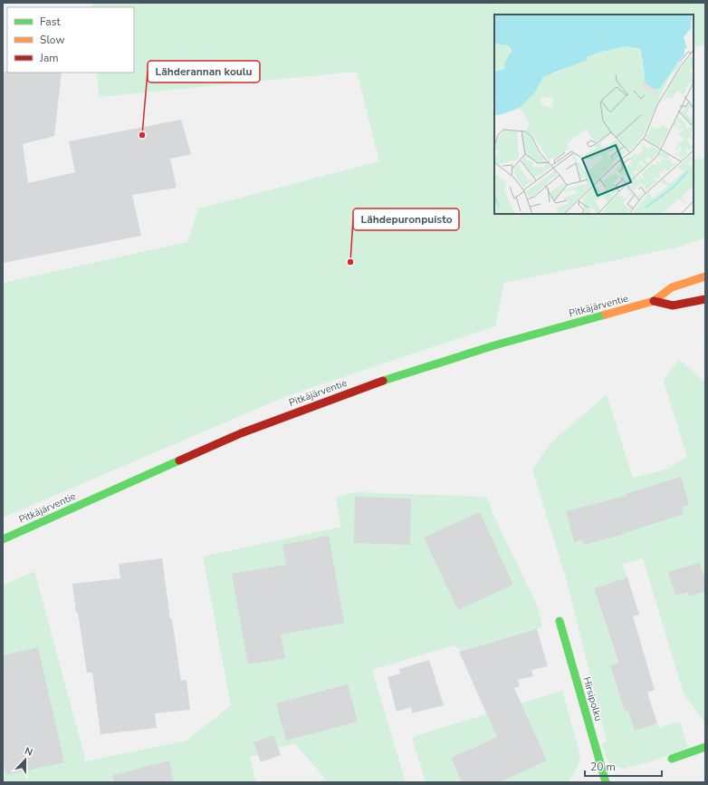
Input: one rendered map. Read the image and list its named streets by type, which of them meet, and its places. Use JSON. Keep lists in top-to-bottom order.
{
  "streets": {
    "main road": ["Pitkäjärventie", "Hirsipolku"]
  },
  "places": ["Lähderannan koulu", "Lähdepuronpuisto"],
  "legend": ["Fast", "Slow", "Jam"],
  "scale_bar": "20 m",
  "north": "top"
}
